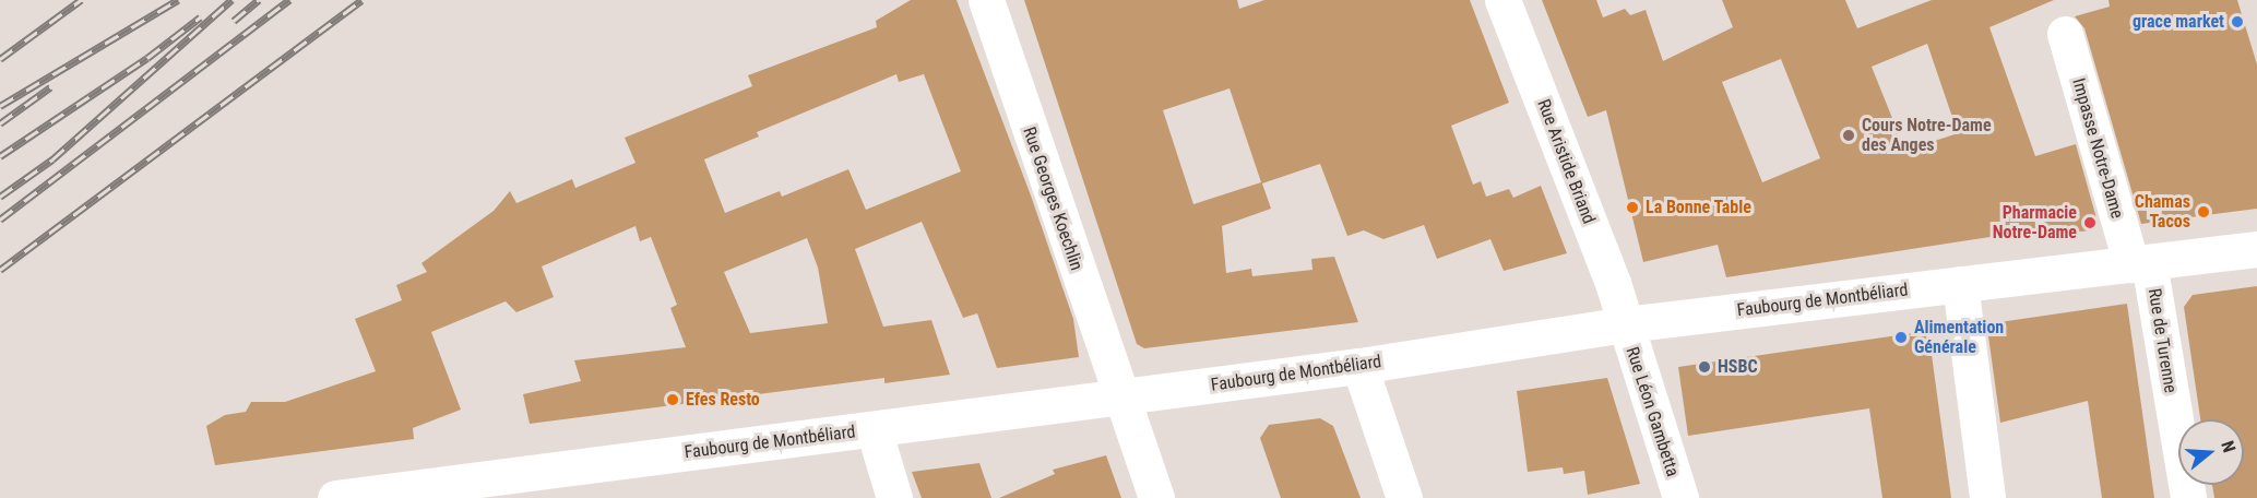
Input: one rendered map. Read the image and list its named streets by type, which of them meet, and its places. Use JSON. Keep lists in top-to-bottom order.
{
  "streets": {
    "street": [
      "Impasse Notre-Dame",
      "Rue Aristide Briand",
      "Rue Georges Koechlin",
      "Faubourg de Montbéliard",
      "Rue de Turenne",
      "Rue Léon Gambetta"
    ]
  },
  "crossings": [
    ["Impasse Notre-Dame", "Faubourg de Montbéliard"],
    ["Impasse Notre-Dame", "Rue de Turenne"],
    ["Rue Aristide Briand", "Faubourg de Montbéliard"],
    ["Rue Aristide Briand", "Rue Léon Gambetta"],
    ["Rue Georges Koechlin", "Faubourg de Montbéliard"],
    ["Faubourg de Montbéliard", "Rue de Turenne"],
    ["Faubourg de Montbéliard", "Rue Léon Gambetta"]
  ],
  "places": [
    "grace market",
    "Cours Notre-Dame des Anges",
    "La Bonne Table",
    "Chamas Tacos",
    "Pharmacie Notre-Dame",
    "Alimentation Générale",
    "HSBC",
    "Efes Resto"
  ],
  "north": "right"
}
